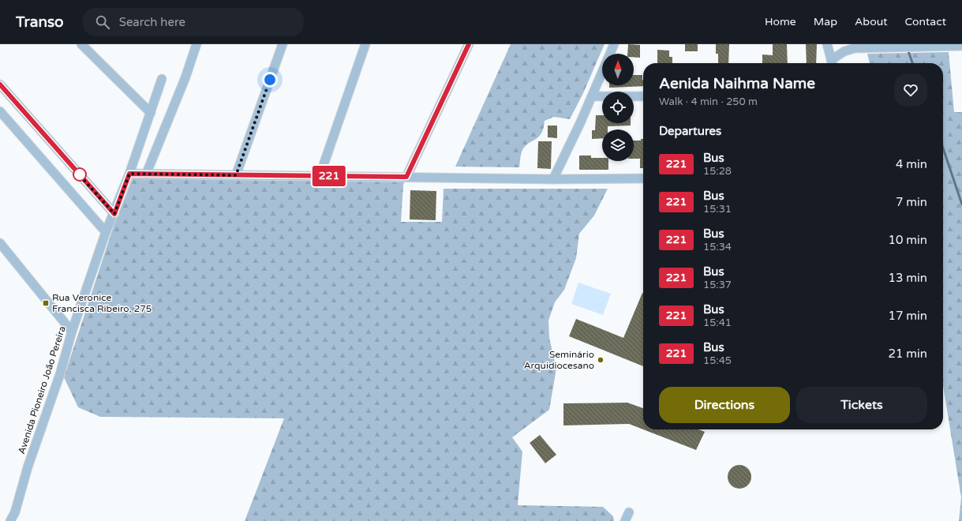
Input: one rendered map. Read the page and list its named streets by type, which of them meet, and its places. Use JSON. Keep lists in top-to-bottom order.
{
  "streets": {
    "street": ["Avenida Pioneiro João Pereira"]
  },
  "places": {
    "transit": ["Rua Veronice Francisca Ribeiro, 275"],
    "other": ["Seminário Arquidiocesano"]
  },
  "lines": ["bus line 221"],
  "north": "top",
  "page": {
    "header": "Transo",
    "search": "Search here",
    "nav": [
      "Home",
      "Map",
      "About",
      "Contact"
    ],
    "on_map": "221",
    "heading": [
      ["Aenida Naihma Name", "Walk · 4 min · 250 m"],
      "Departures"
    ],
    "list": [
      {
        "mark": "221",
        "name": "Bus",
        "note": "15:28",
        "value": "4 min"
      },
      {
        "mark": "221",
        "name": "Bus",
        "note": "15:31",
        "value": "7 min"
      },
      {
        "mark": "221",
        "name": "Bus",
        "note": "15:34",
        "value": "10 min"
      },
      {
        "mark": "221",
        "name": "Bus",
        "note": "15:37",
        "value": "13 min"
      },
      {
        "mark": "221",
        "name": "Bus",
        "note": "15:41",
        "value": "17 min"
      },
      {
        "mark": "221",
        "name": "Bus",
        "note": "15:45",
        "value": "21 min"
      }
    ],
    "buttons": ["Directions", "Tickets"]
  }
}
